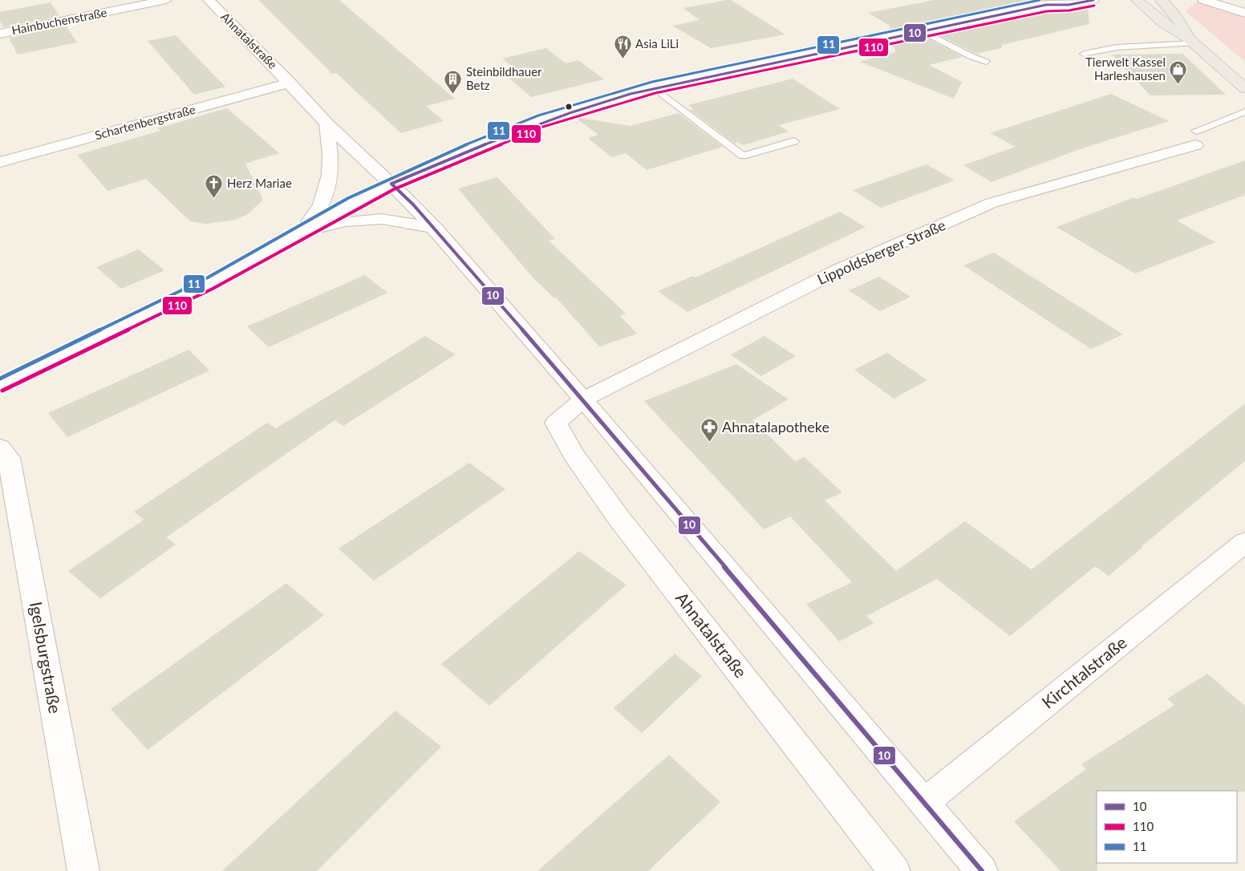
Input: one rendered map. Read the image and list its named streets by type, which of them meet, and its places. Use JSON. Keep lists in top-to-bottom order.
{
  "streets": {
    "street": [
      "Hainbuchenstraße",
      "Ahnatalstraße",
      "Schartenbergstraße",
      "Lippoldsberger Straße",
      "Igelsburgstraße",
      "Kirchtalstraße"
    ]
  },
  "crossings": [
    ["Ahnatalstraße", "Schartenbergstraße"],
    ["Ahnatalstraße", "Lippoldsberger Straße"],
    ["Ahnatalstraße", "Kirchtalstraße"]
  ],
  "places": {
    "restaurant": ["Asia LiLi"],
    "shop": ["Tierwelt Kassel Harleshausen"],
    "building": ["Steinbildhauer Betz"],
    "church": ["Herz Mariae"],
    "pharmacy": ["Ahnatalapotheke"]
  },
  "lines": ["transit line 10", "transit line 11", "transit line 110"],
  "legend": ["10", "110", "11"]
}
